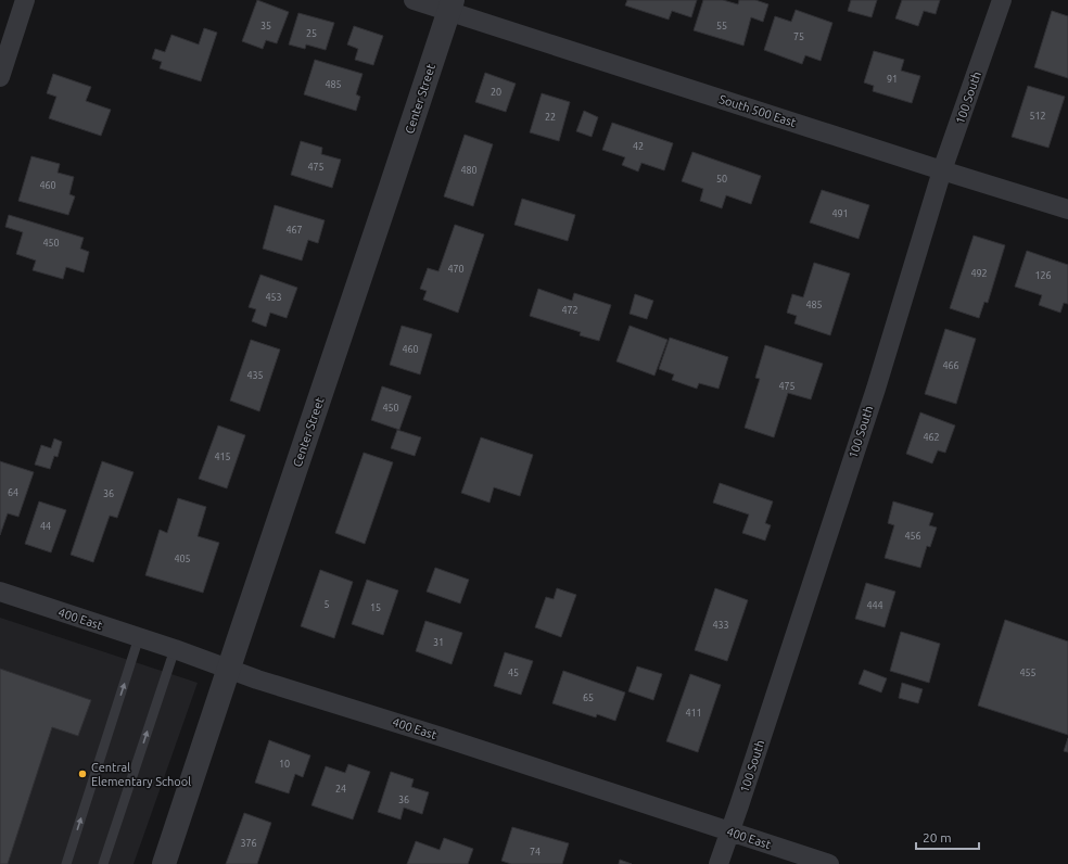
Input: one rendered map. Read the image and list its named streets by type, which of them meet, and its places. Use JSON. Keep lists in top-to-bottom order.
{
  "streets": {
    "street": [
      "100 South",
      "Center Street",
      "South 500 East",
      "400 East"
    ]
  },
  "crossings": [
    ["100 South", "South 500 East"],
    ["100 South", "400 East"],
    ["Center Street", "South 500 East"],
    ["Center Street", "400 East"]
  ],
  "places": ["Central Elementary School"],
  "house_numbers": [
    "35",
    "55",
    "25",
    "75",
    "91",
    "485",
    "20",
    "512",
    "22",
    "42",
    "475",
    "480",
    "50",
    "460",
    "491",
    "467",
    "450",
    "470",
    "492",
    "126",
    "453",
    "485",
    "472",
    "460",
    "466",
    "435",
    "475",
    "450",
    "462",
    "415",
    "64",
    "36",
    "44",
    "456",
    "405",
    "5",
    "444",
    "15",
    "433",
    "31",
    "45",
    "455",
    "65",
    "411",
    "10",
    "24",
    "36",
    "376",
    "74"
  ],
  "scale_bar": "20 m"
}
